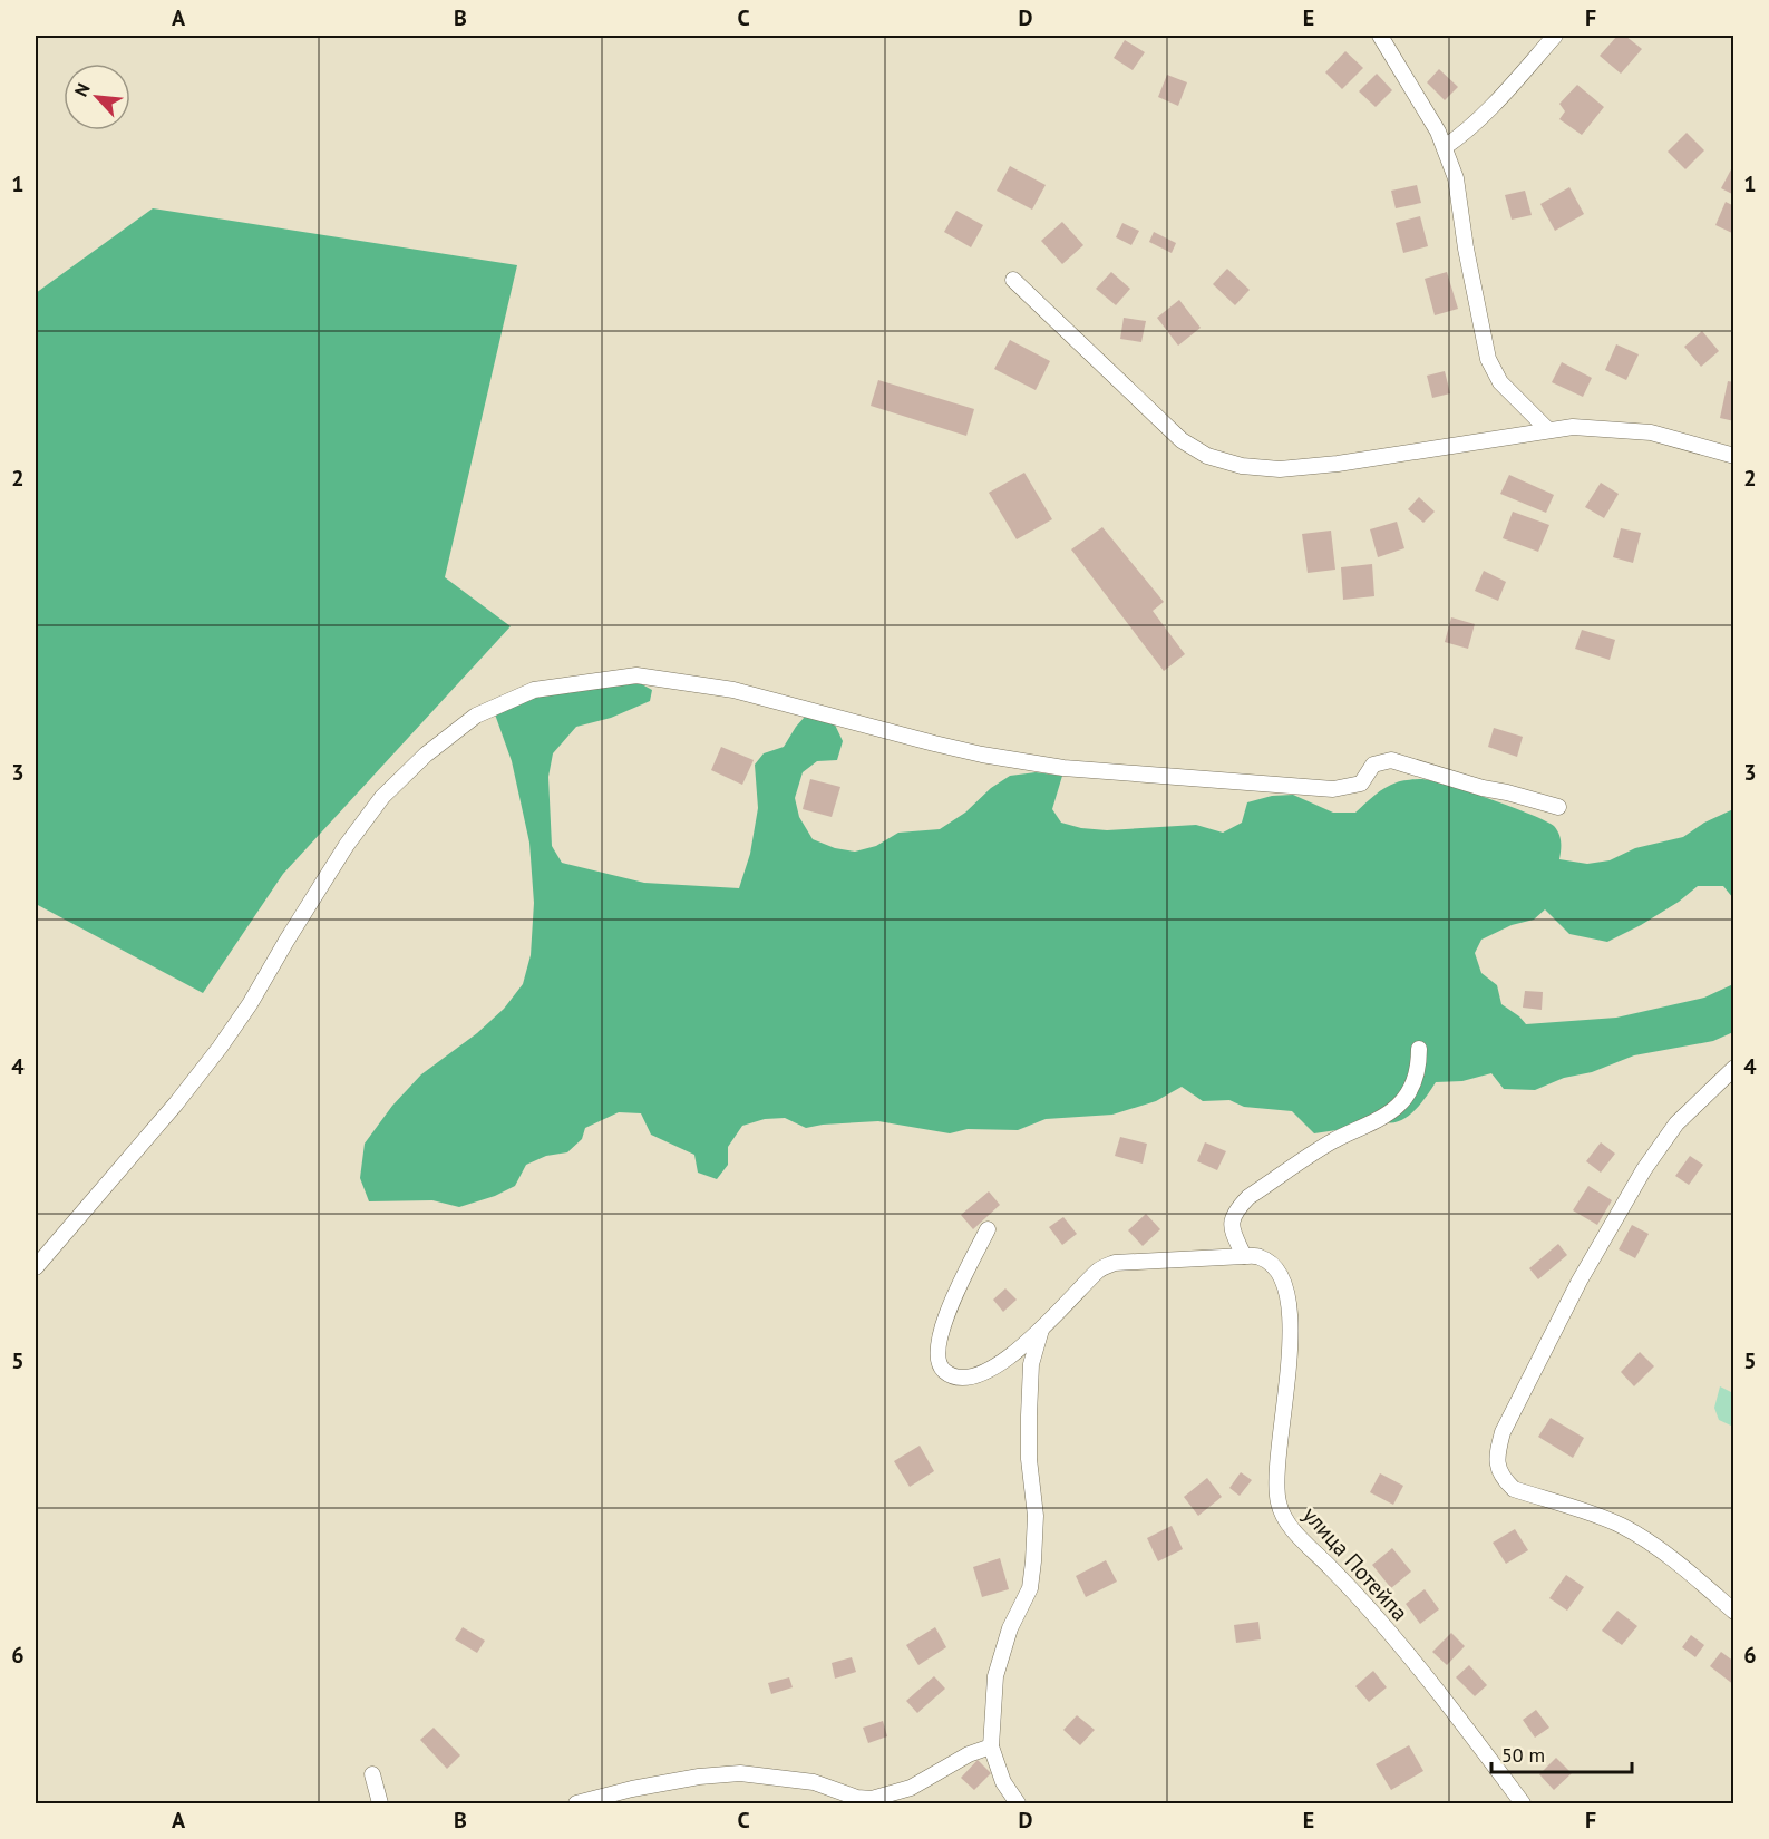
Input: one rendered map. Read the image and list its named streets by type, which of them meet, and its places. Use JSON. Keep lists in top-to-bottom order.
{
  "streets": {
    "street": ["улица Потейпа"]
  },
  "scale_bar": "50 m",
  "north": "top left",
  "grid": {
    "columns": [
      "A",
      "B",
      "C",
      "D",
      "E",
      "F"
    ],
    "rows": [
      "1",
      "2",
      "3",
      "4",
      "5",
      "6"
    ]
  }
}
